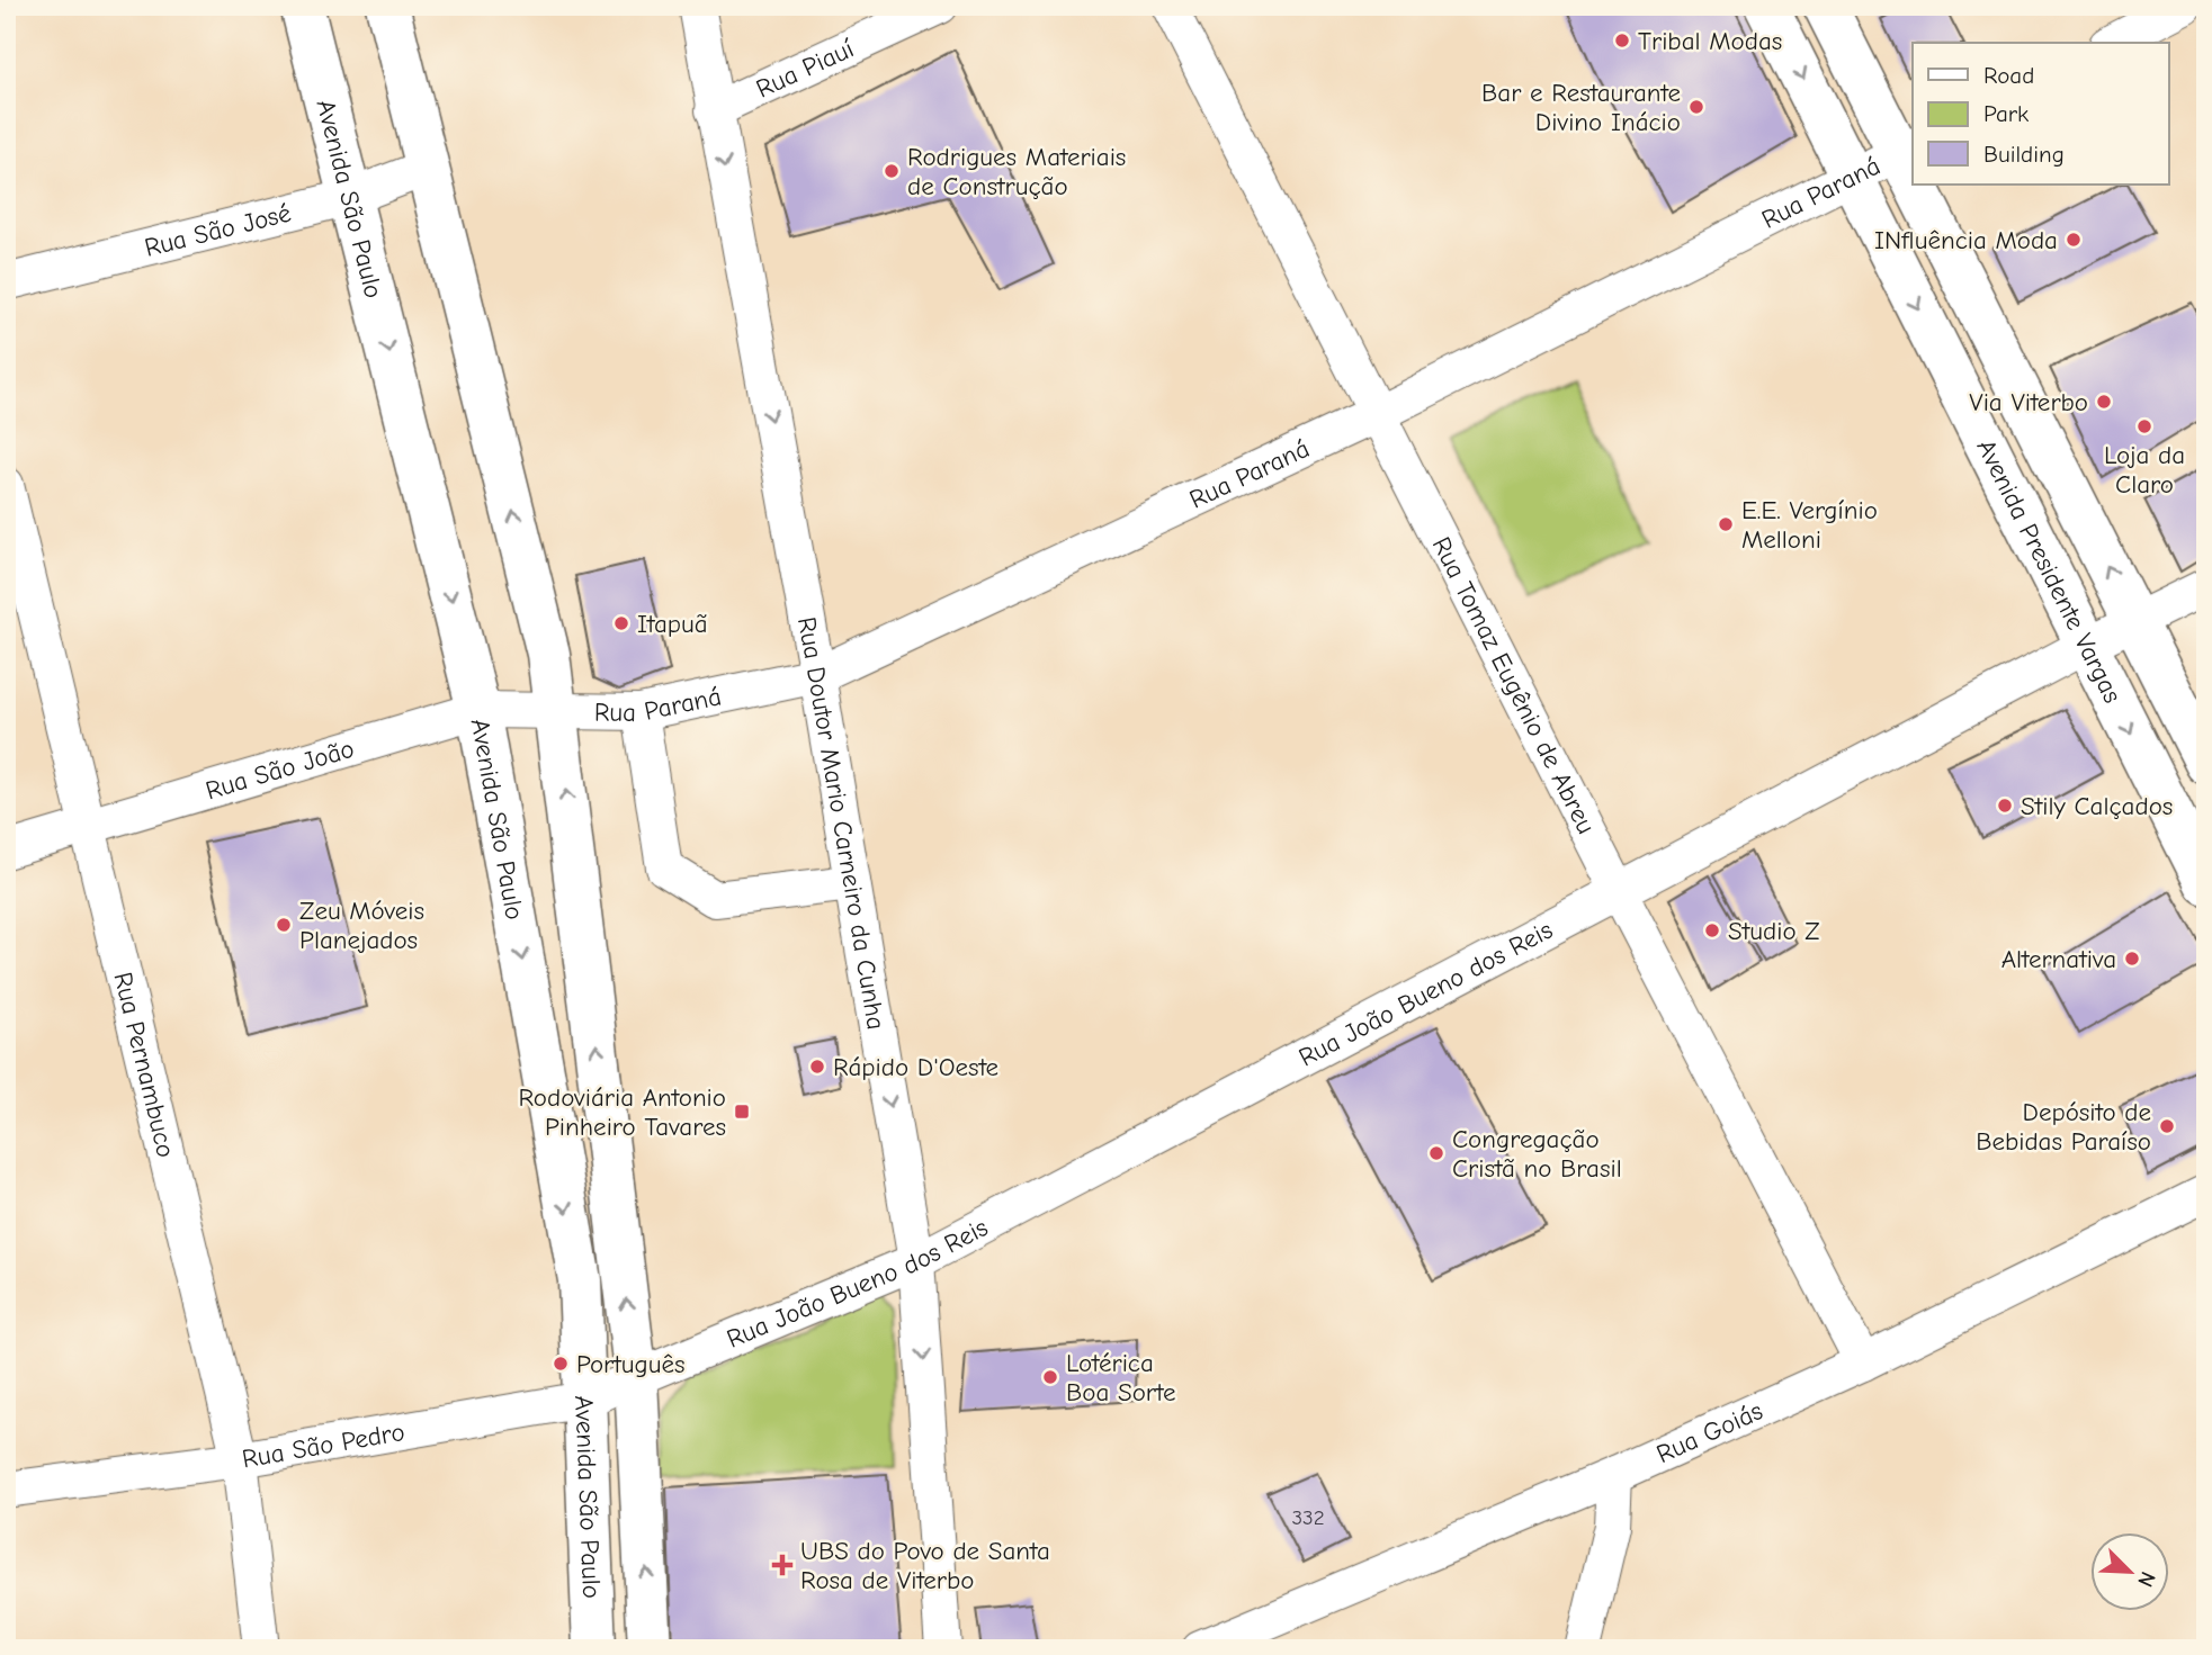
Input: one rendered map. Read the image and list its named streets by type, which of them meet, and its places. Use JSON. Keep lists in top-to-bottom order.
{
  "streets": {
    "main road": ["Avenida São Paulo", "Avenida Presidente Vargas"],
    "street": [
      "Rua Piauí",
      "Rua Paraná",
      "Rua São José",
      "Rua Tomaz Eugênio de Abreu",
      "Rua São João",
      "Rua Doutor Mario Carneiro da Cunha",
      "Rua João Bueno dos Reis",
      "Rua Pernambuco",
      "Rua Goiás",
      "Rua São Pedro"
    ]
  },
  "crossings": [
    ["Rua Piauí", "Rua Doutor Mario Carneiro da Cunha"],
    ["Rua Paraná", "Avenida São Paulo"],
    ["Rua Paraná", "Avenida Presidente Vargas"],
    ["Rua Paraná", "Rua Tomaz Eugênio de Abreu"],
    ["Rua Paraná", "Rua São João"],
    ["Rua Paraná", "Rua Doutor Mario Carneiro da Cunha"],
    ["Avenida São Paulo", "Rua São José"],
    ["Avenida São Paulo", "Rua São João"],
    ["Avenida São Paulo", "Rua João Bueno dos Reis"],
    ["Avenida São Paulo", "Rua São Pedro"],
    ["Avenida Presidente Vargas", "Rua João Bueno dos Reis"],
    ["Rua Tomaz Eugênio de Abreu", "Rua João Bueno dos Reis"],
    ["Rua Tomaz Eugênio de Abreu", "Rua Goiás"],
    ["Rua São João", "Rua Pernambuco"],
    ["Rua Doutor Mario Carneiro da Cunha", "Rua João Bueno dos Reis"],
    ["Rua João Bueno dos Reis", "Rua São Pedro"],
    ["Rua Pernambuco", "Rua São Pedro"]
  ],
  "one_way": ["Rua Doutor Mario Carneiro da Cunha"],
  "places": {
    "other": [
      "Tribal Modas",
      "Bar e Restaurante Divino Inácio",
      "Rodrigues Materiais de Construção",
      "INfluência Moda",
      "Via Viterbo",
      "Loja da Claro",
      "E.E. Vergínio Melloni",
      "Itapuã",
      "Stily Calçados",
      "Zeu Móveis Planejados",
      "Studio Z",
      "Alternativa",
      "Rápido D'Oeste",
      "Depósito de Bebidas Paraíso",
      "Congregação Cristã no Brasil",
      "Português",
      "Lotérica Boa Sorte"
    ],
    "transit": ["Rodoviária Antonio Pinheiro Tavares"],
    "health": ["UBS do Povo de Santa Rosa de Viterbo"]
  },
  "house_numbers": ["332"],
  "legend": ["Road", "Park", "Building"],
  "north": "bottom right"
}
